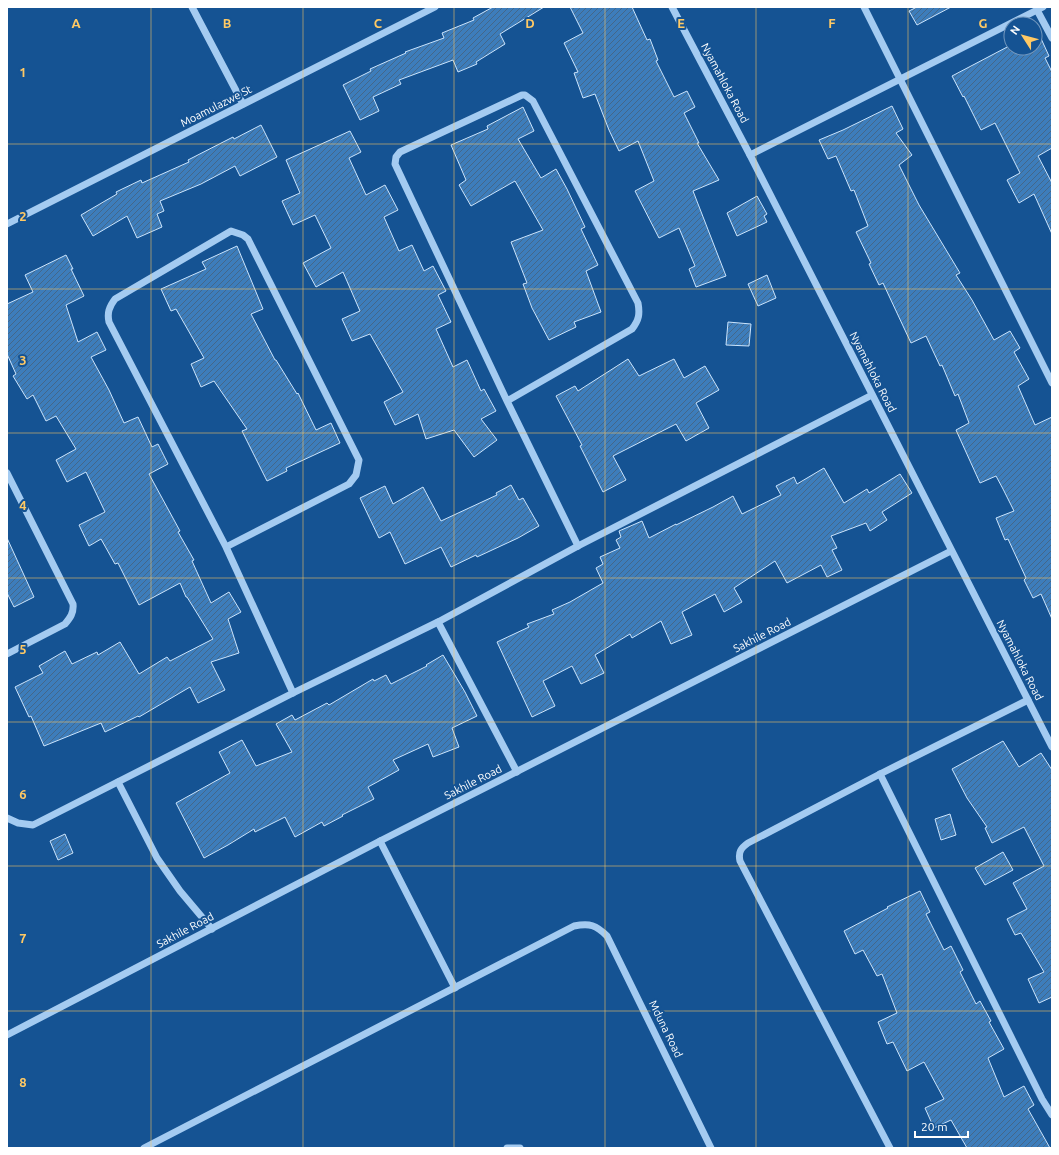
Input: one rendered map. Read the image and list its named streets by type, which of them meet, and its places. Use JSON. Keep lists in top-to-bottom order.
{
  "streets": {
    "street": [
      "Nyamahloka Road",
      "Moamulazwe St",
      "Sakhile Road",
      "Mduna Road"
    ]
  },
  "crossings": [
    ["Nyamahloka Road", "Sakhile Road"]
  ],
  "scale_bar": "20 m",
  "north": "top left",
  "grid": {
    "columns": [
      "A",
      "B",
      "C",
      "D",
      "E",
      "F",
      "G"
    ],
    "rows": [
      "1",
      "2",
      "3",
      "4",
      "5",
      "6",
      "7",
      "8"
    ]
  }
}
